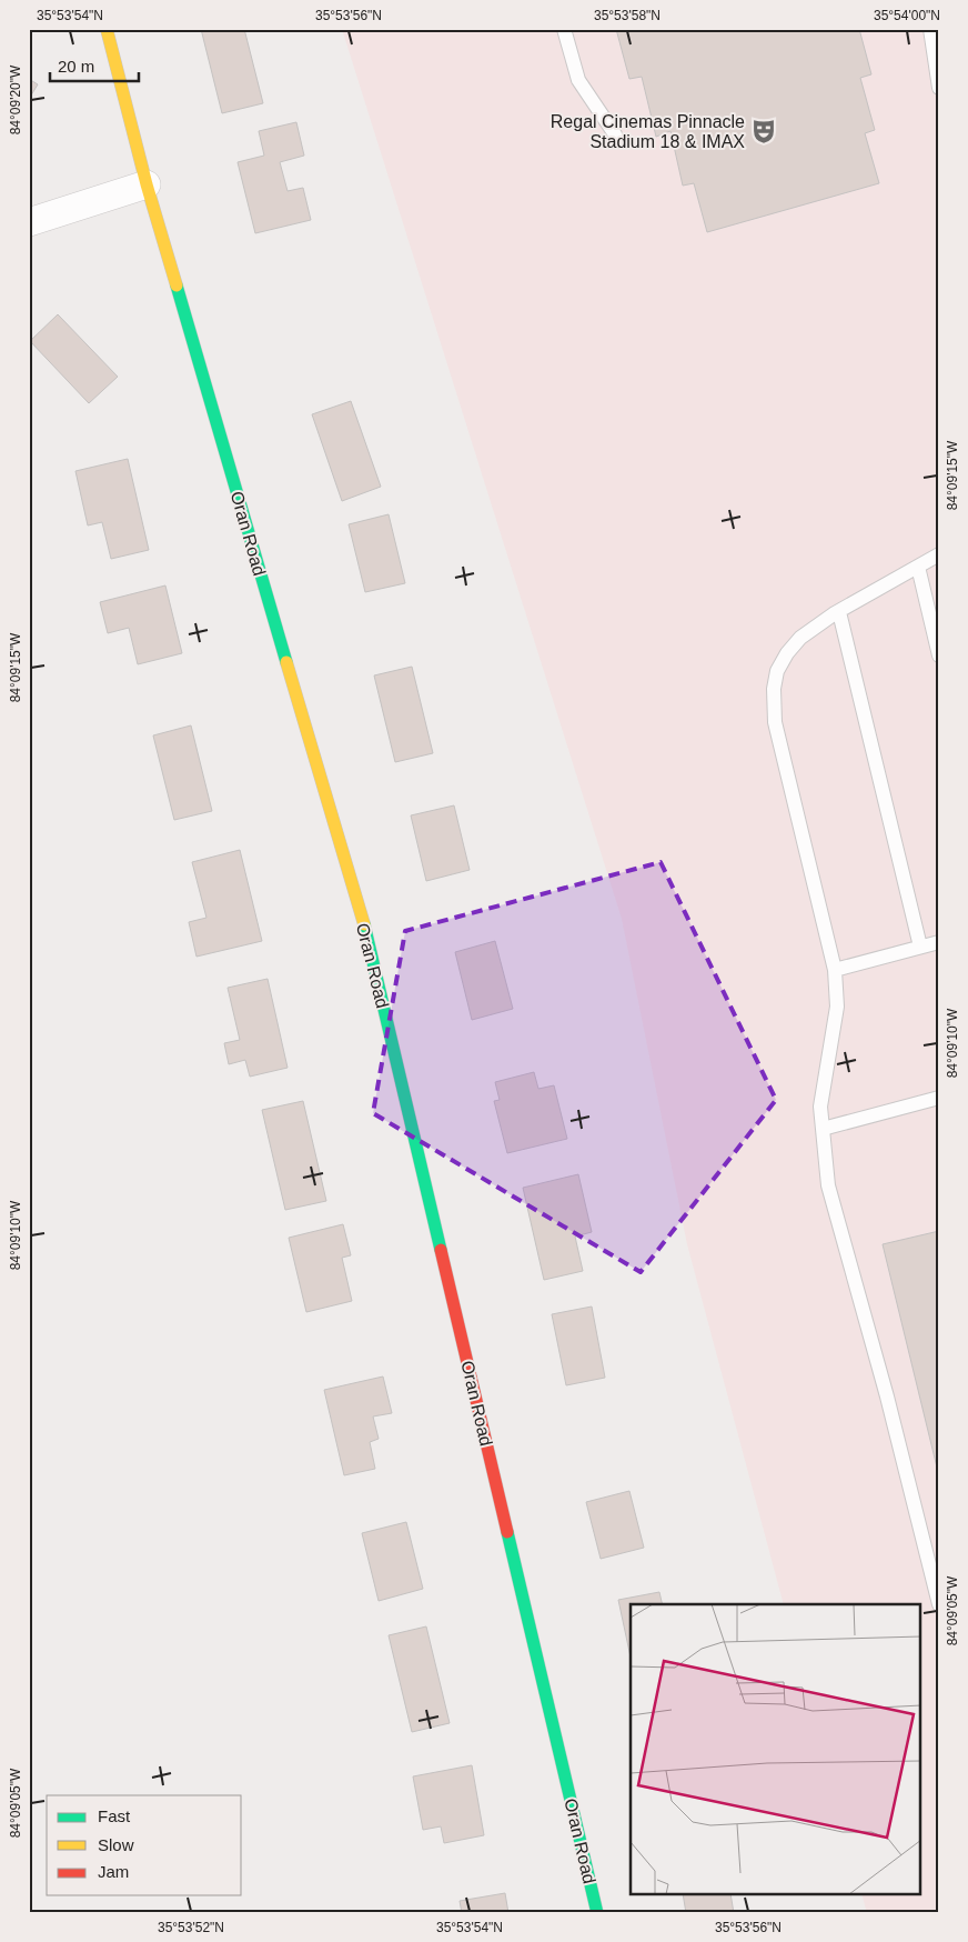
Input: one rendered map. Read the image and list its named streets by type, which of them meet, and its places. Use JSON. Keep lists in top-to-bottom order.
{
  "streets": {
    "street": ["Oran Road"]
  },
  "places": {
    "theatre": ["Regal Cinemas Pinnacle Stadium 18 & IMAX"]
  },
  "legend": ["Fast", "Slow", "Jam"],
  "scale_bar": "20 m",
  "coordinates": [
    "35°53'54\"N",
    "35°53'56\"N",
    "35°53'58\"N",
    "35°54'00\"N",
    "84°09'20\"W",
    "84°09'15\"W",
    "84°09'10\"W",
    "84°09'05\"W",
    "35°53'52\"N"
  ]
}
